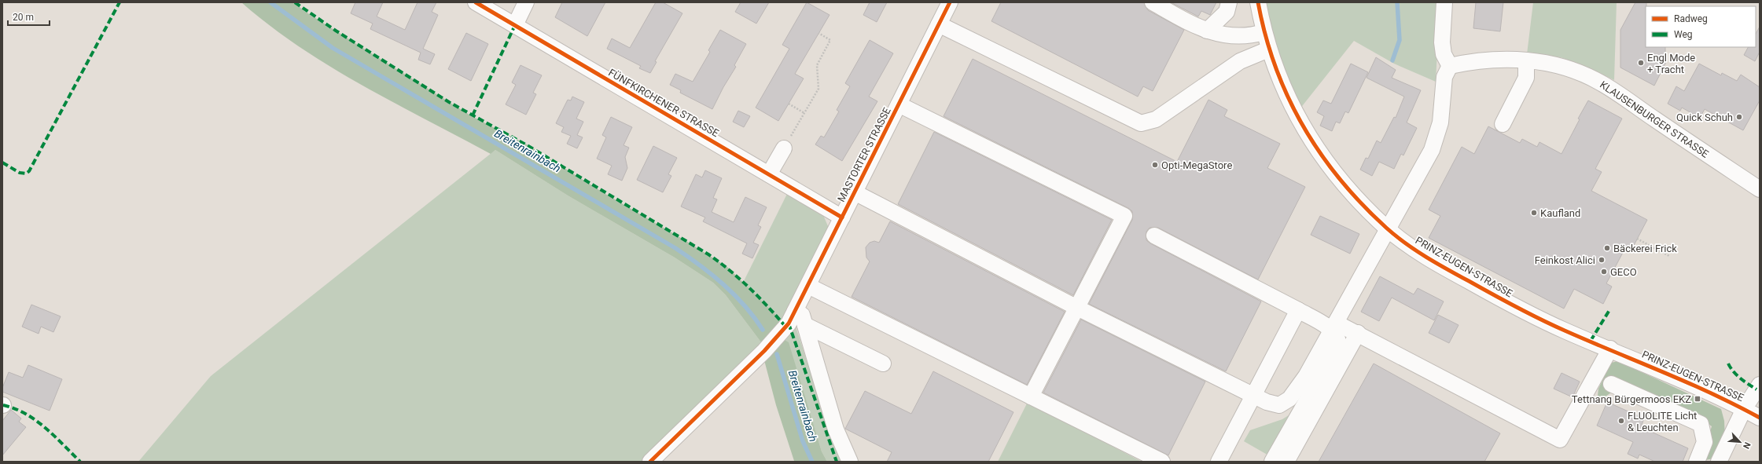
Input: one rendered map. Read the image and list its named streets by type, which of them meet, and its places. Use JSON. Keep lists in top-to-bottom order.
{
  "streets": {
    "street": [
      "FÜNFKIRCHENER STRASSE",
      "KLAUSENBURGER STRASSE",
      "MASTORTER STRASSE",
      "PRINZ-EUGEN-STRASSE"
    ]
  },
  "crossings": [
    ["FÜNFKIRCHENER STRASSE", "MASTORTER STRASSE"]
  ],
  "water": ["Breitenrainbach"],
  "places": {
    "other": [
      "Engl Mode + Tracht",
      "Quick Schuh",
      "Opti-MegaStore",
      "Kaufland",
      "Bäckerei Frick",
      "Feinkost Alici",
      "GECO",
      "FLUOLITE Licht & Leuchten"
    ],
    "transit": ["Tettnang Bürgermoos EKZ"]
  },
  "legend": ["Radweg", "Weg"],
  "scale_bar": "20 m",
  "north": "bottom right"
}
